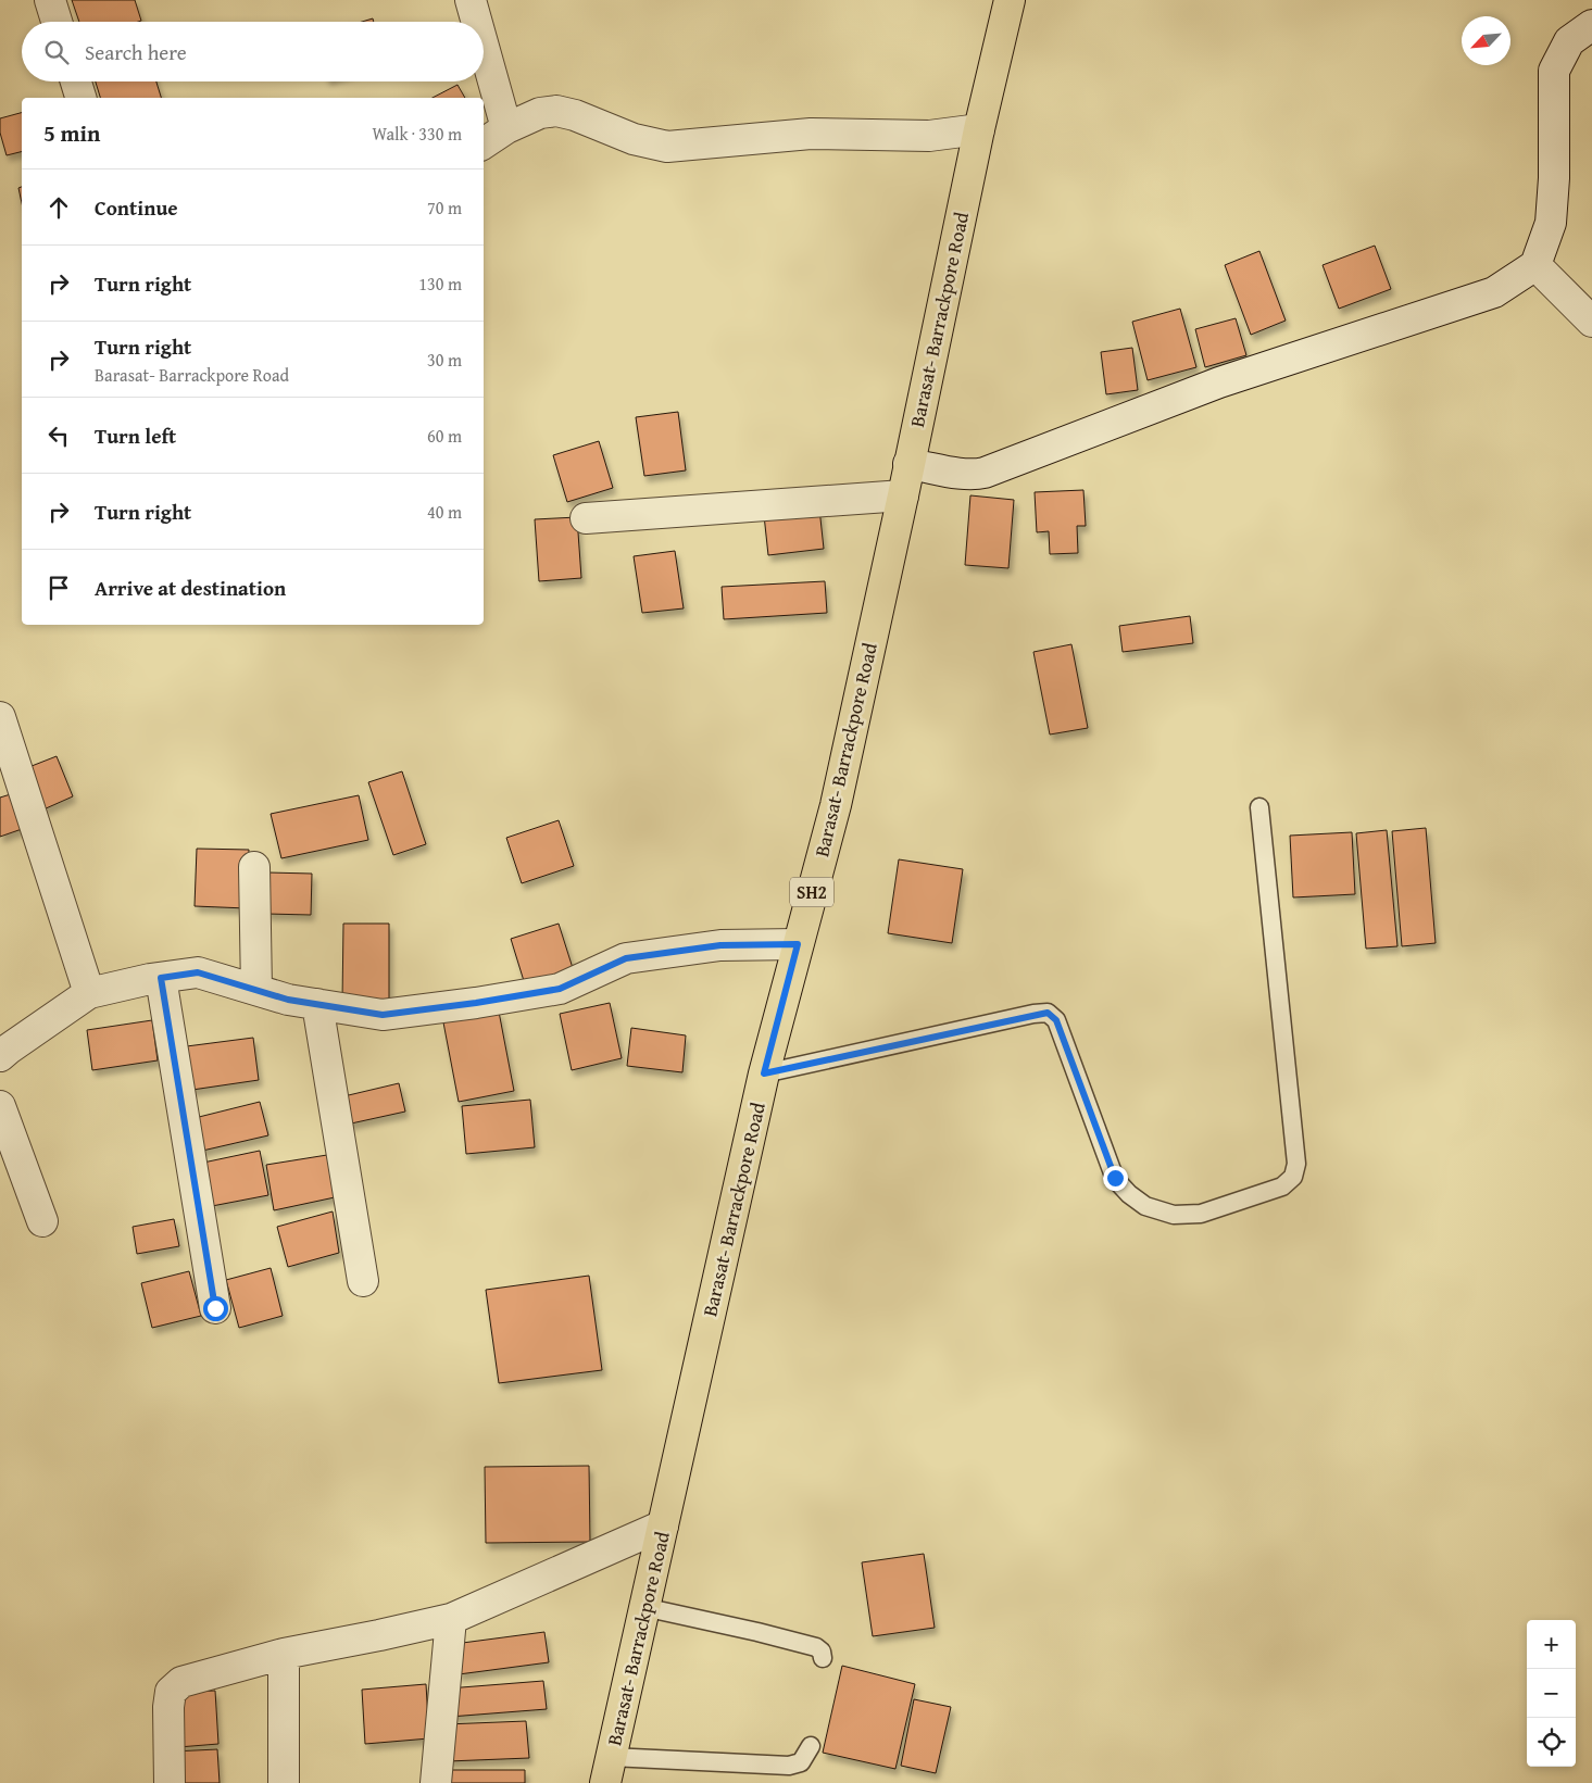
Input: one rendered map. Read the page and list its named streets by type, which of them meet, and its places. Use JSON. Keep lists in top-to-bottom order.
{
  "streets": {
    "main road": ["Barasat- Barrackpore Road", "SH2"]
  },
  "north": "bottom left",
  "page": {
    "search": "Search here",
    "heading": ["5 min", "Walk · 330 m"],
    "list": [
      ["Continue", "70 m"],
      ["Turn right", "130 m"],
      ["Turn right", "Barasat- Barrackpore Road", "30 m"],
      ["Turn left", "60 m"],
      ["Turn right", "40 m"],
      "Arrive at destination"
    ],
    "map_buttons": ["+", "−"]
  }
}
